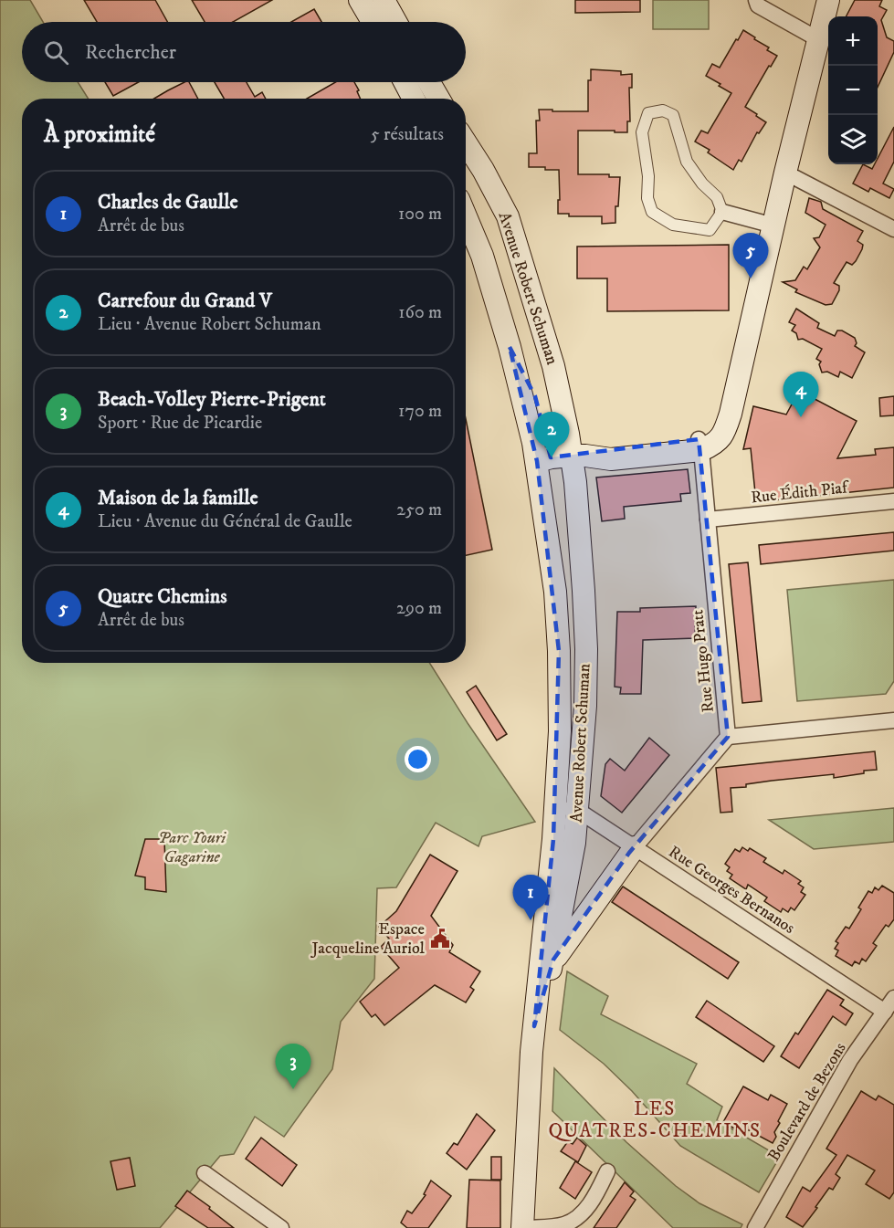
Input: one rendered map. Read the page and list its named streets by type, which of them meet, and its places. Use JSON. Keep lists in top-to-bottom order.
{
  "streets": {
    "main road": ["Avenue Robert Schuman"],
    "street": [
      "Rue Édith Piaf",
      "Rue Hugo Pratt",
      "Rue Georges Bernanos",
      "Boulevard de Bezons"
    ]
  },
  "crossings": [
    ["Avenue Robert Schuman", "Rue Georges Bernanos"],
    ["Rue Édith Piaf", "Rue Hugo Pratt"],
    ["Rue Georges Bernanos", "Boulevard de Bezons"]
  ],
  "districts": ["LES QUATRES-CHEMINS"],
  "parks": ["Parc Youri Gagarine"],
  "places": {
    "public building": ["Espace Jacqueline Auriol"]
  },
  "page": {
    "map_buttons": ["+", "−"],
    "search": "Rechercher",
    "heading": ["À proximité", "5 résultats"],
    "list": [
      {
        "mark": "1",
        "name": "Charles de Gaulle",
        "note": "Arrêt de bus",
        "value": "100 m"
      },
      {
        "mark": "2",
        "name": "Carrefour du Grand V",
        "note": "Lieu · Avenue Robert Schuman",
        "value": "160 m"
      },
      {
        "mark": "3",
        "name": "Beach-Volley Pierre-Prigent",
        "note": "Sport · Rue de Picardie",
        "value": "170 m"
      },
      {
        "mark": "4",
        "name": "Maison de la famille",
        "note": "Lieu · Avenue du Général de Gaulle",
        "value": "250 m"
      },
      {
        "mark": "5",
        "name": "Quatre Chemins",
        "note": "Arrêt de bus",
        "value": "290 m"
      }
    ],
    "pins": [
      "5",
      "4",
      "2",
      "1",
      "3"
    ]
  }
}
